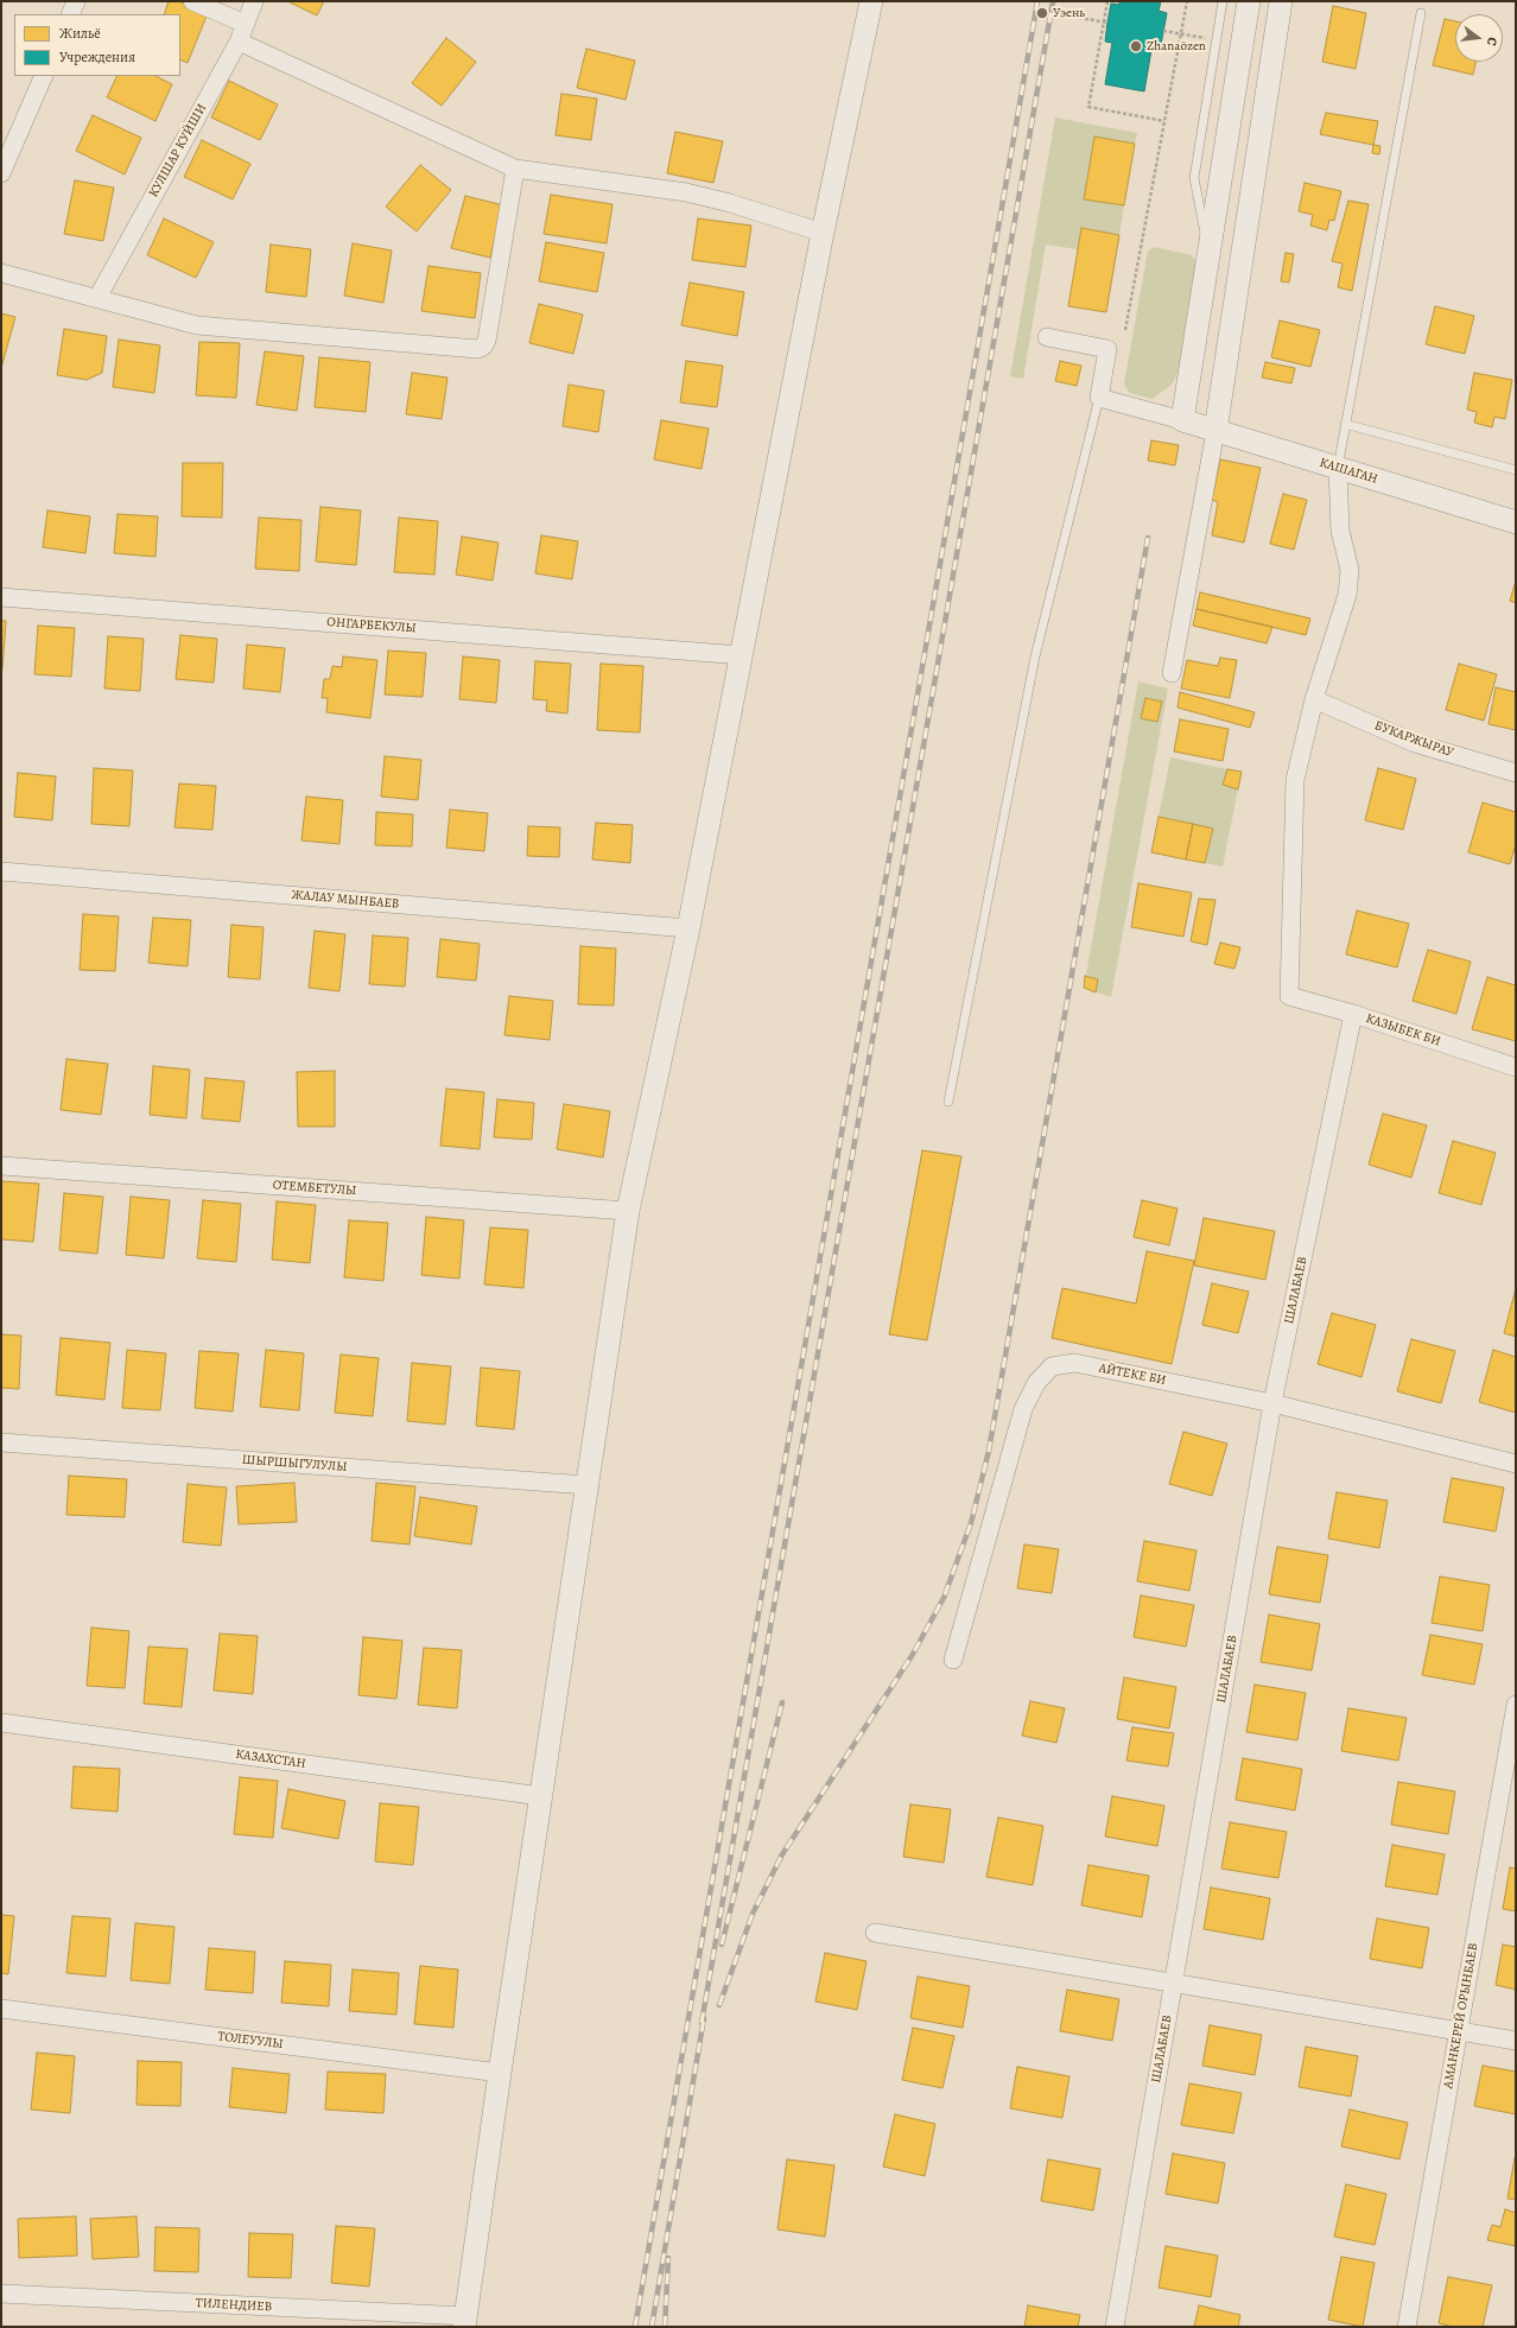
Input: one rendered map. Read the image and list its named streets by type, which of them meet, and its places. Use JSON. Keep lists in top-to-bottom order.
{
  "streets": {
    "street": [
      "КУЛШАР КУЙШИ",
      "КАШАГАН",
      "ОНГАРБЕКУЛЫ",
      "БУКАРЖЫРАУ",
      "ЖАЛАУ МЫНБАЕВ",
      "КАЗЫБЕК БИ",
      "ОТЕМБЕТУЛЫ",
      "ШАЛАБАЕВ",
      "АЙТЕКЕ БИ",
      "ШЫРШЫГУЛУЛЫ",
      "КАЗАХСТАН",
      "АМАНКЕРЕЙ ОРЫНБАЕВ",
      "ТОЛЕУУЛЫ",
      "ТИЛЕНДИЕВ"
    ]
  },
  "crossings": [
    ["БУКАРЖЫРАУ", "КАЗЫБЕК БИ"],
    ["КАЗЫБЕК БИ", "ШАЛАБАЕВ"],
    ["ШАЛАБАЕВ", "АЙТЕКЕ БИ"]
  ],
  "places": ["Уэень", "Zhanaözen"],
  "legend": ["Жильё", "Учреждения"],
  "north": "right"
}
